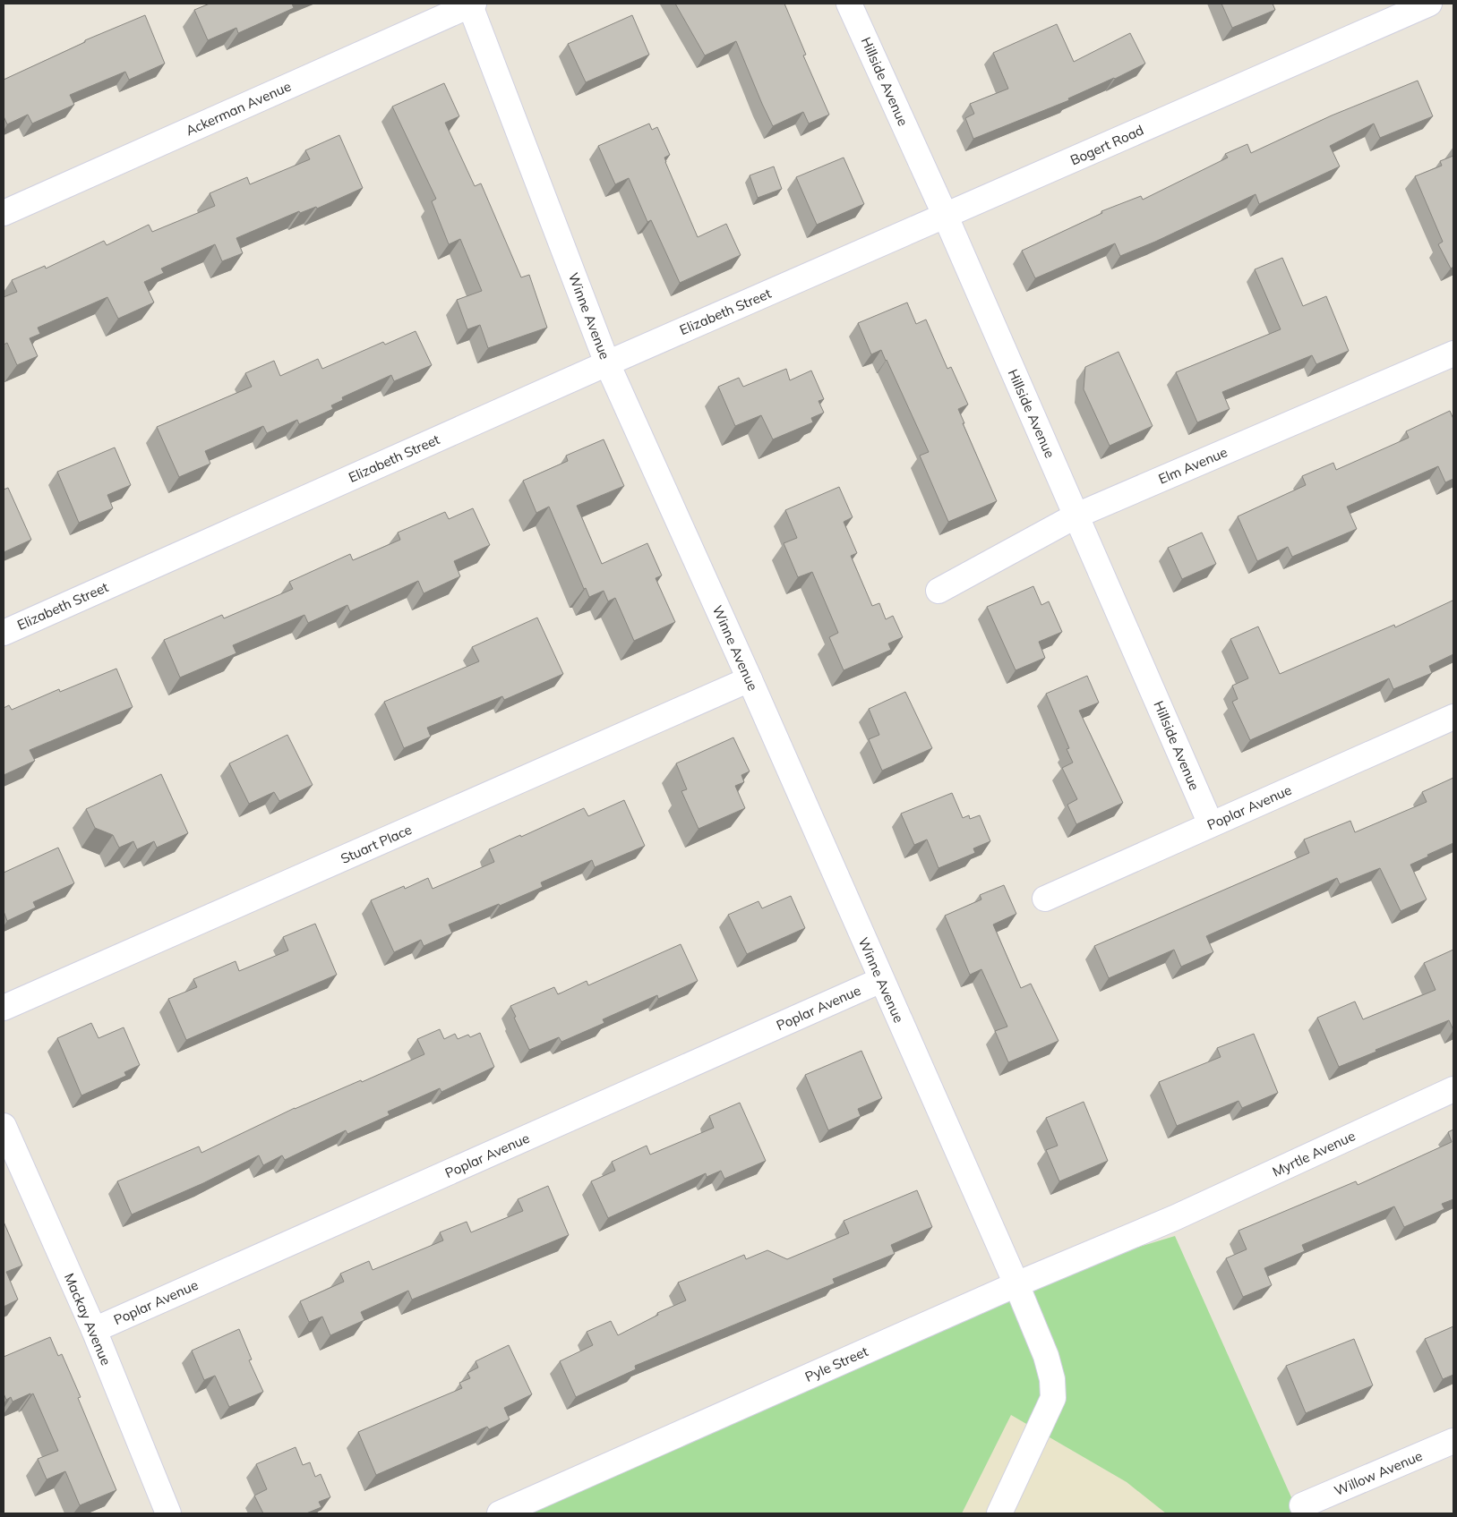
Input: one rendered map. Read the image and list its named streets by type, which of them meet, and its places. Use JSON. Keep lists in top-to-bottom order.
{
  "streets": {
    "street": [
      "Hillside Avenue",
      "Ackerman Avenue",
      "Bogert Road",
      "Elizabeth Street",
      "Winne Avenue",
      "Elm Avenue",
      "Poplar Avenue",
      "Stuart Place",
      "Myrtle Avenue",
      "Mackay Avenue",
      "Pyle Street",
      "Willow Avenue"
    ]
  },
  "crossings": [
    ["Hillside Avenue", "Bogert Road"],
    ["Hillside Avenue", "Elm Avenue"],
    ["Hillside Avenue", "Poplar Avenue"],
    ["Ackerman Avenue", "Winne Avenue"],
    ["Bogert Road", "Elizabeth Street"],
    ["Elizabeth Street", "Winne Avenue"],
    ["Winne Avenue", "Poplar Avenue"],
    ["Winne Avenue", "Stuart Place"],
    ["Winne Avenue", "Pyle Street"],
    ["Poplar Avenue", "Mackay Avenue"],
    ["Myrtle Avenue", "Pyle Street"]
  ]
}
